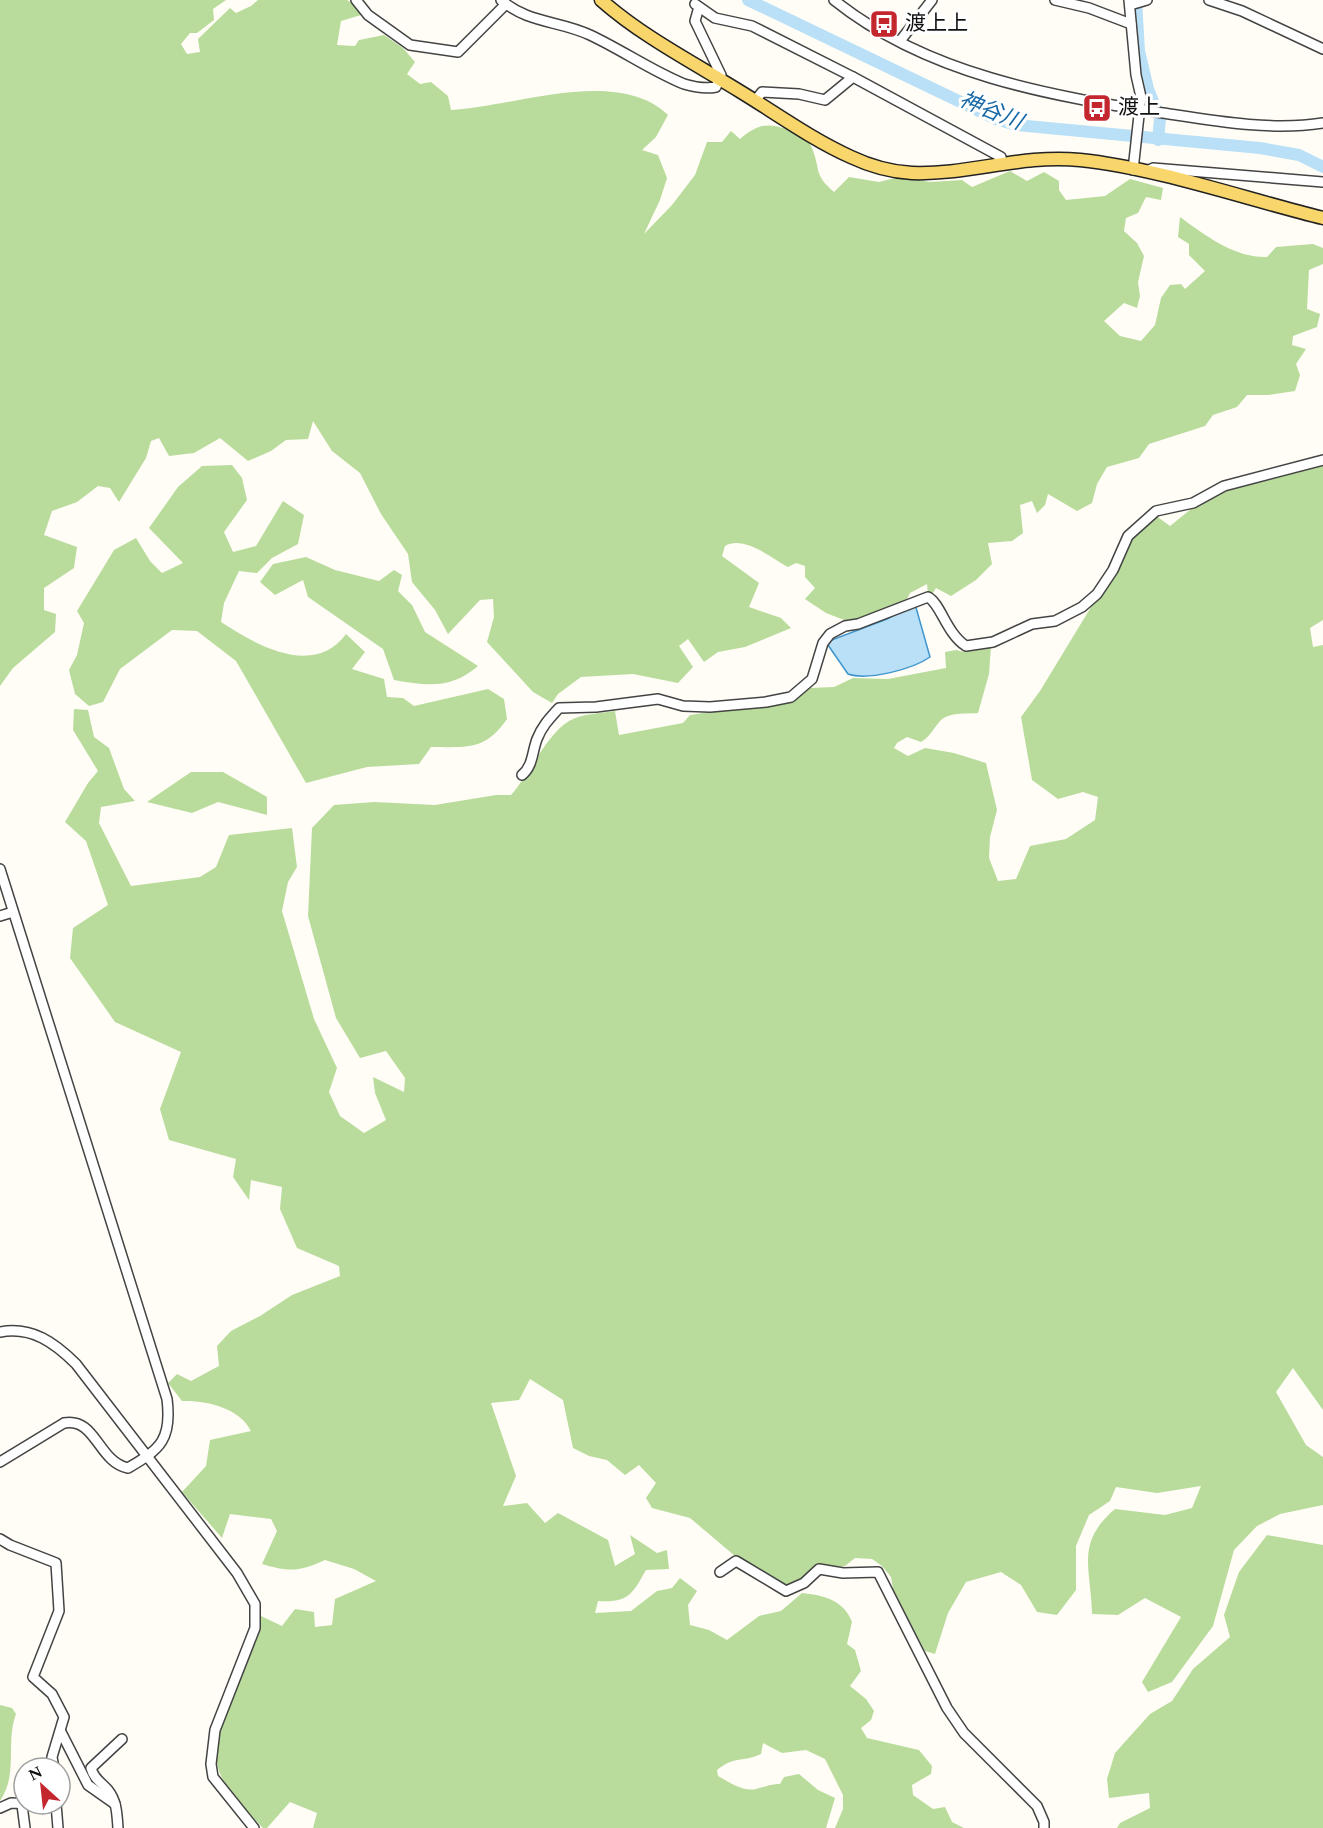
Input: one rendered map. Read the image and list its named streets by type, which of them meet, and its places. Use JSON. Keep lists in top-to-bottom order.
{
  "water": ["神谷川"],
  "places": {
    "bus stop": ["渡上上", "渡上"]
  },
  "north": "top left"
}
